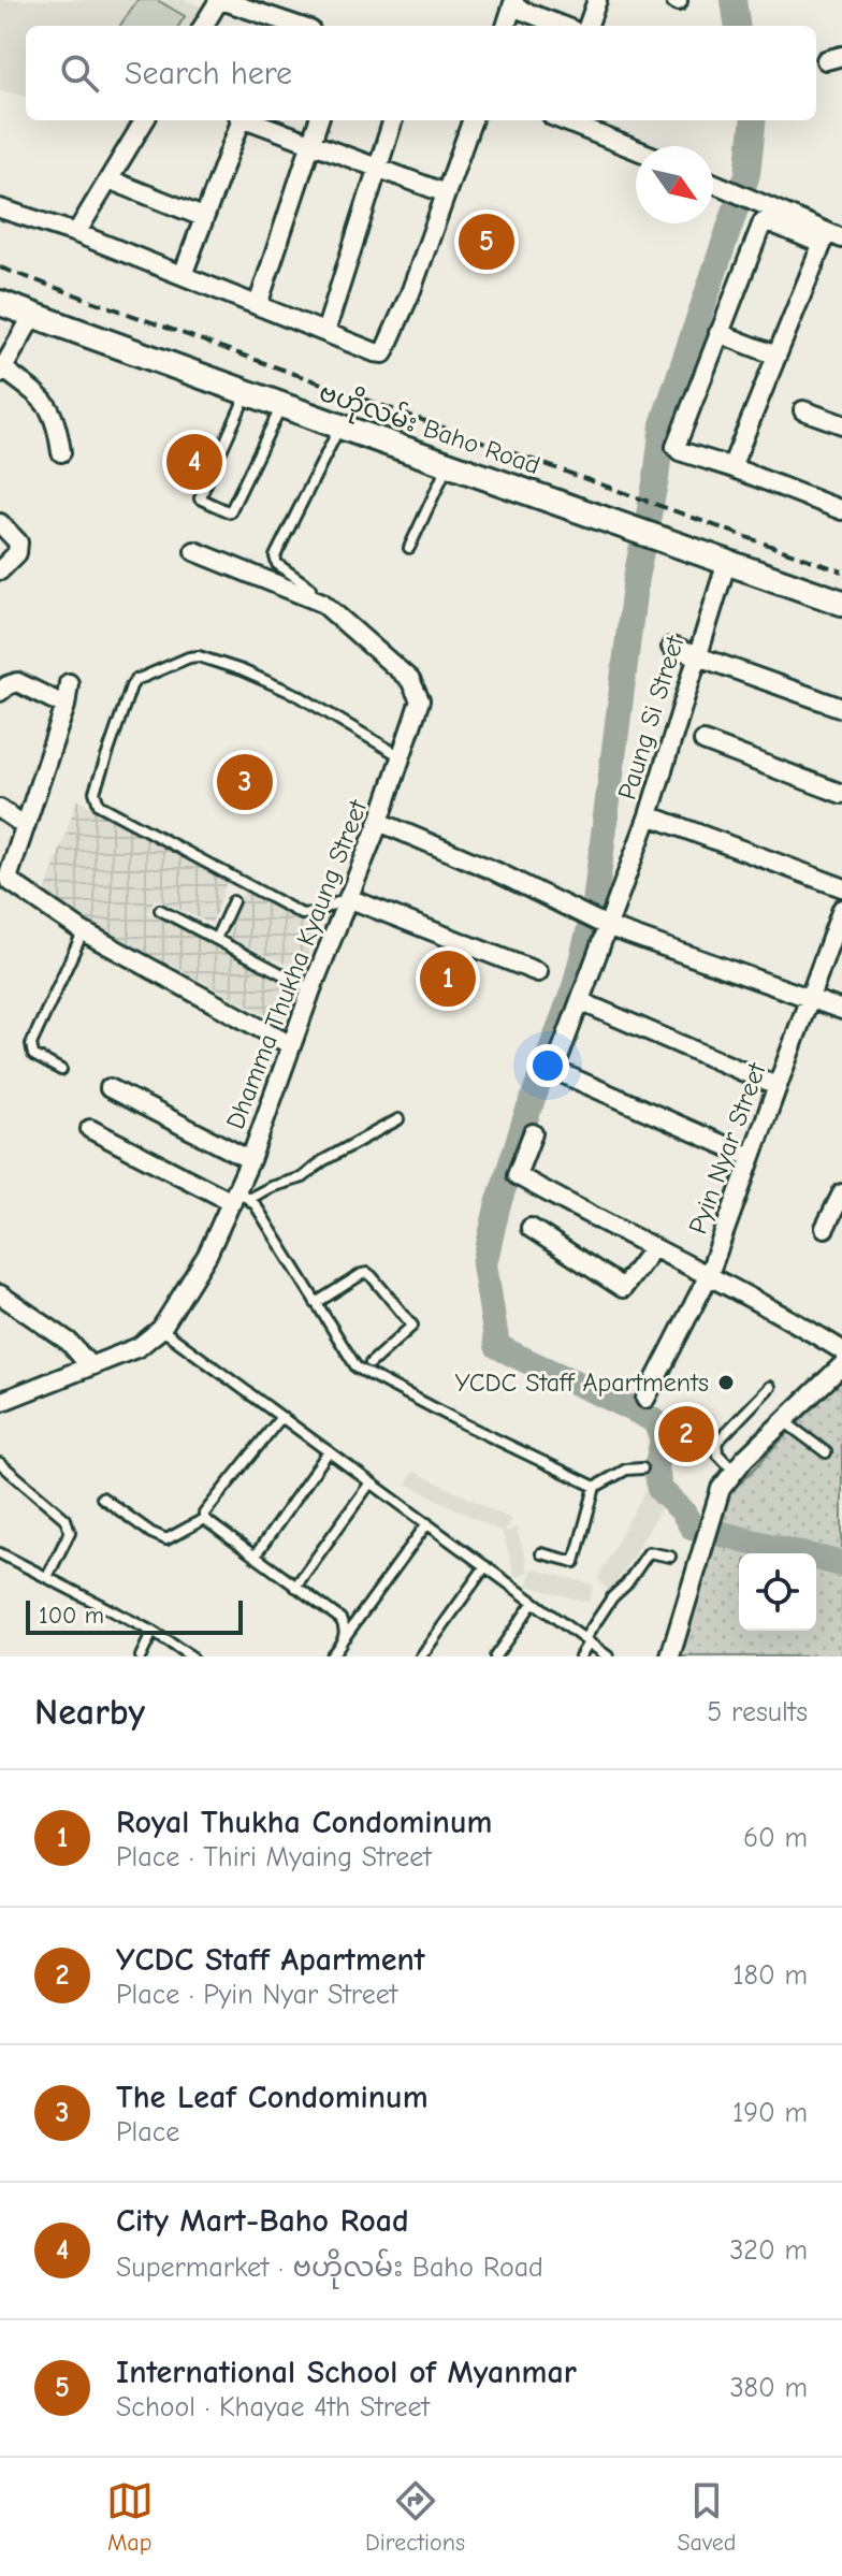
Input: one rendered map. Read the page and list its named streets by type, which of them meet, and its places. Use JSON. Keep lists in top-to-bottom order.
{
  "streets": {
    "main road": ["ဗဟိုလမ်း Baho Road"],
    "street": ["Paung Si Street", "Dhamma Thukha Kyaung Street", "Pyin Nyar Street"]
  },
  "crossings": [
    ["ဗဟိုလမ်း Baho Road", "Paung Si Street"]
  ],
  "places": ["YCDC Staff Apartments"],
  "scale_bar": "100 m",
  "north": "bottom right",
  "page": {
    "search": "Search here",
    "pins": [
      "5",
      "4",
      "3",
      "1",
      "2"
    ],
    "scale": "100 m",
    "heading": ["Nearby", "5 results"],
    "list": [
      {
        "mark": "1",
        "name": "Royal Thukha Condominum",
        "note": "Place · Thiri Myaing Street",
        "value": "60 m"
      },
      {
        "mark": "2",
        "name": "YCDC Staff Apartment",
        "note": "Place · Pyin Nyar Street",
        "value": "180 m"
      },
      {
        "mark": "3",
        "name": "The Leaf Condominum",
        "note": "Place",
        "value": "190 m"
      },
      {
        "mark": "4",
        "name": "City Mart-Baho Road",
        "note": "Supermarket · ဗဟိုလမ်း Baho Road",
        "value": "320 m"
      },
      {
        "mark": "5",
        "name": "International School of Myanmar",
        "note": "School · Khayae 4th Street",
        "value": "380 m"
      }
    ],
    "nav": ["Map", "Directions", "Saved"]
  }
}
